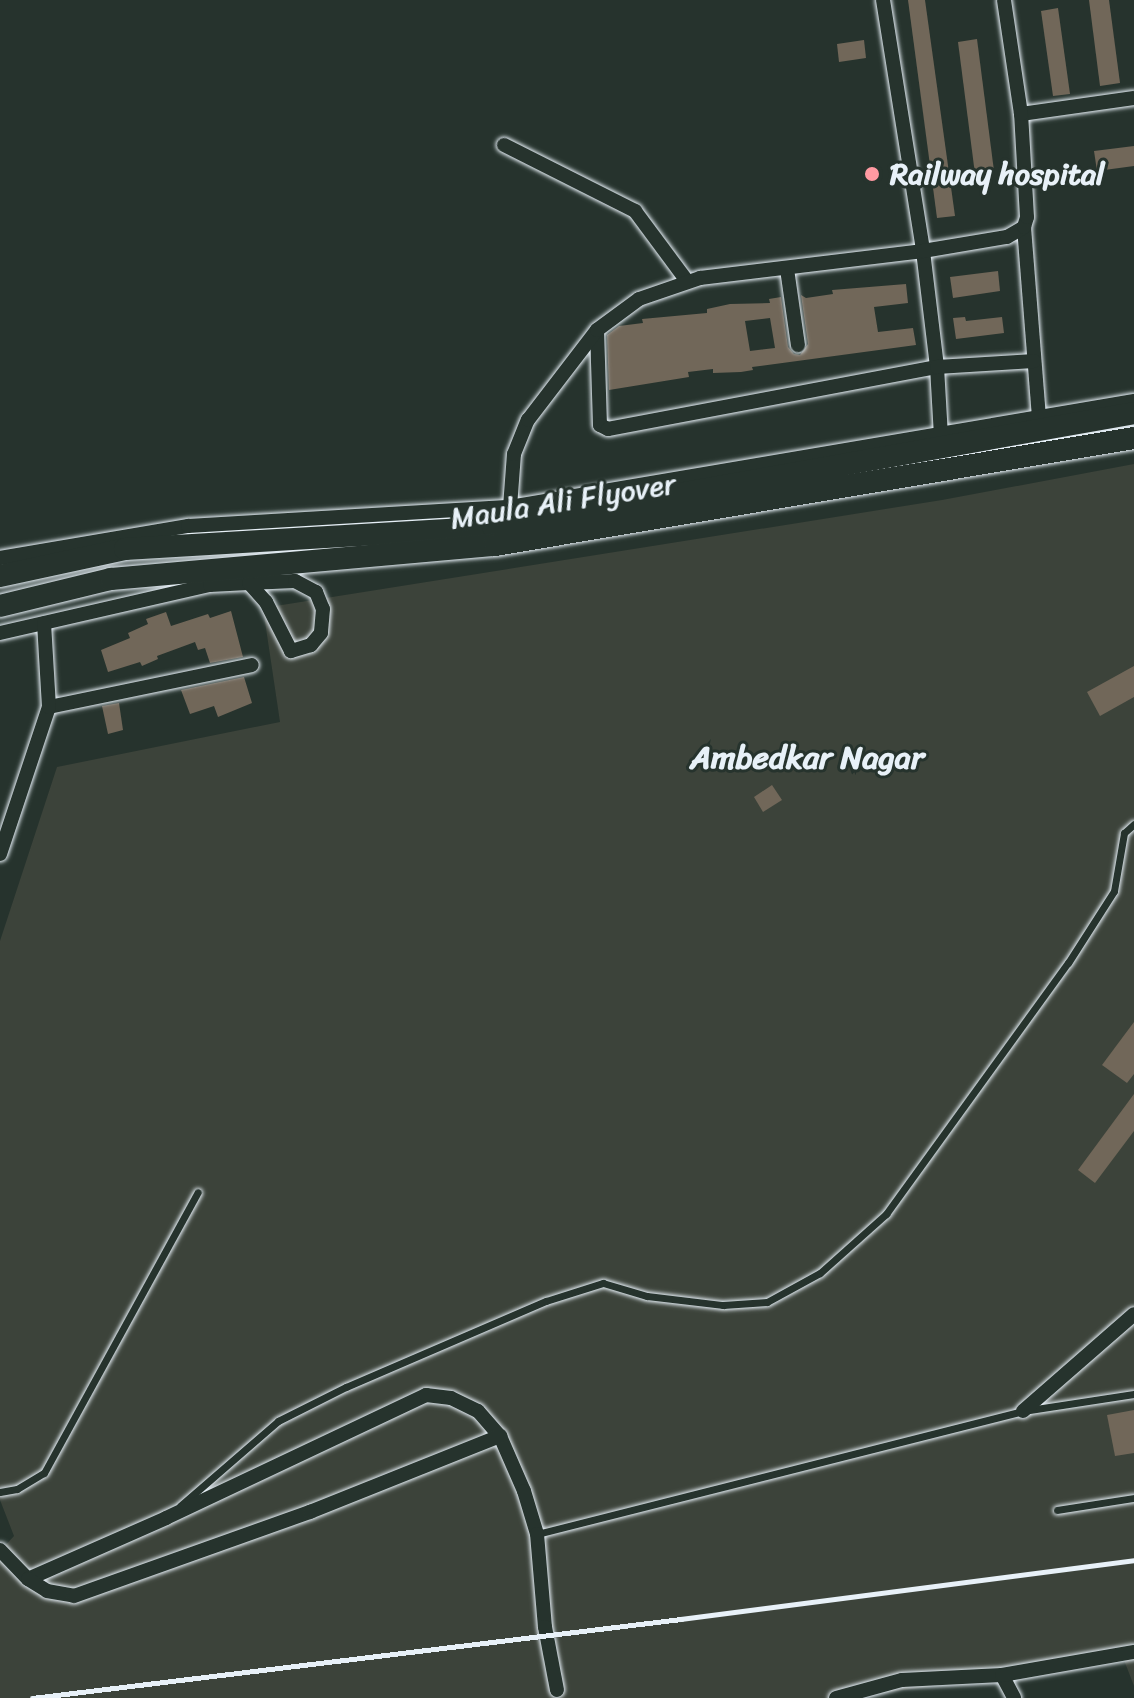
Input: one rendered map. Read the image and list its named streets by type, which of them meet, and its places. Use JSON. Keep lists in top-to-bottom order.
{
  "streets": {
    "main road": ["Maula Ali Flyover"]
  },
  "districts": ["Ambedkar Nagar"],
  "places": ["Railway hospital"]
}
